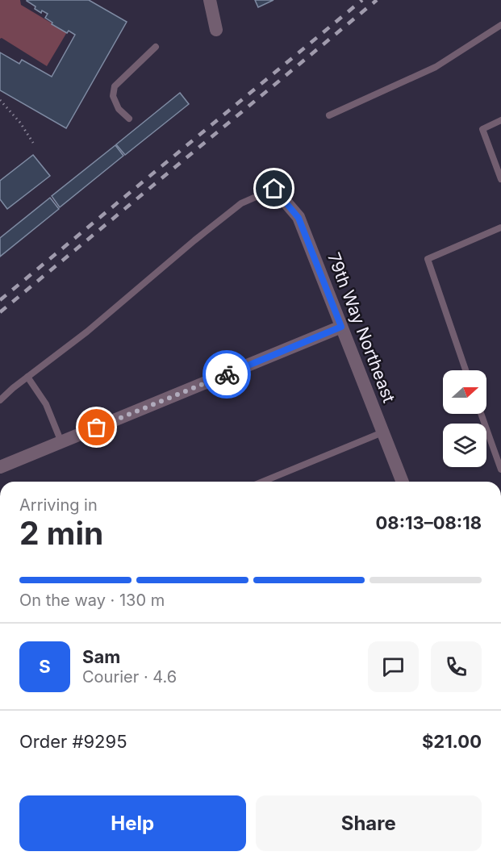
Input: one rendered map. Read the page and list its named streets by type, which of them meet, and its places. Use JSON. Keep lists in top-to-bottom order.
{
  "streets": {
    "street": ["79th Way Northeast"]
  },
  "north": "right",
  "page": {
    "heading": ["2 min", "Arriving in", "08:13–08:18"],
    "panel": [
      "Sam",
      "Courier · 4.6",
      "Order #9295",
      "$21.00"
    ],
    "bar": "On the way · 130 m",
    "round": "S",
    "buttons": ["Help", "Share"]
  }
}
